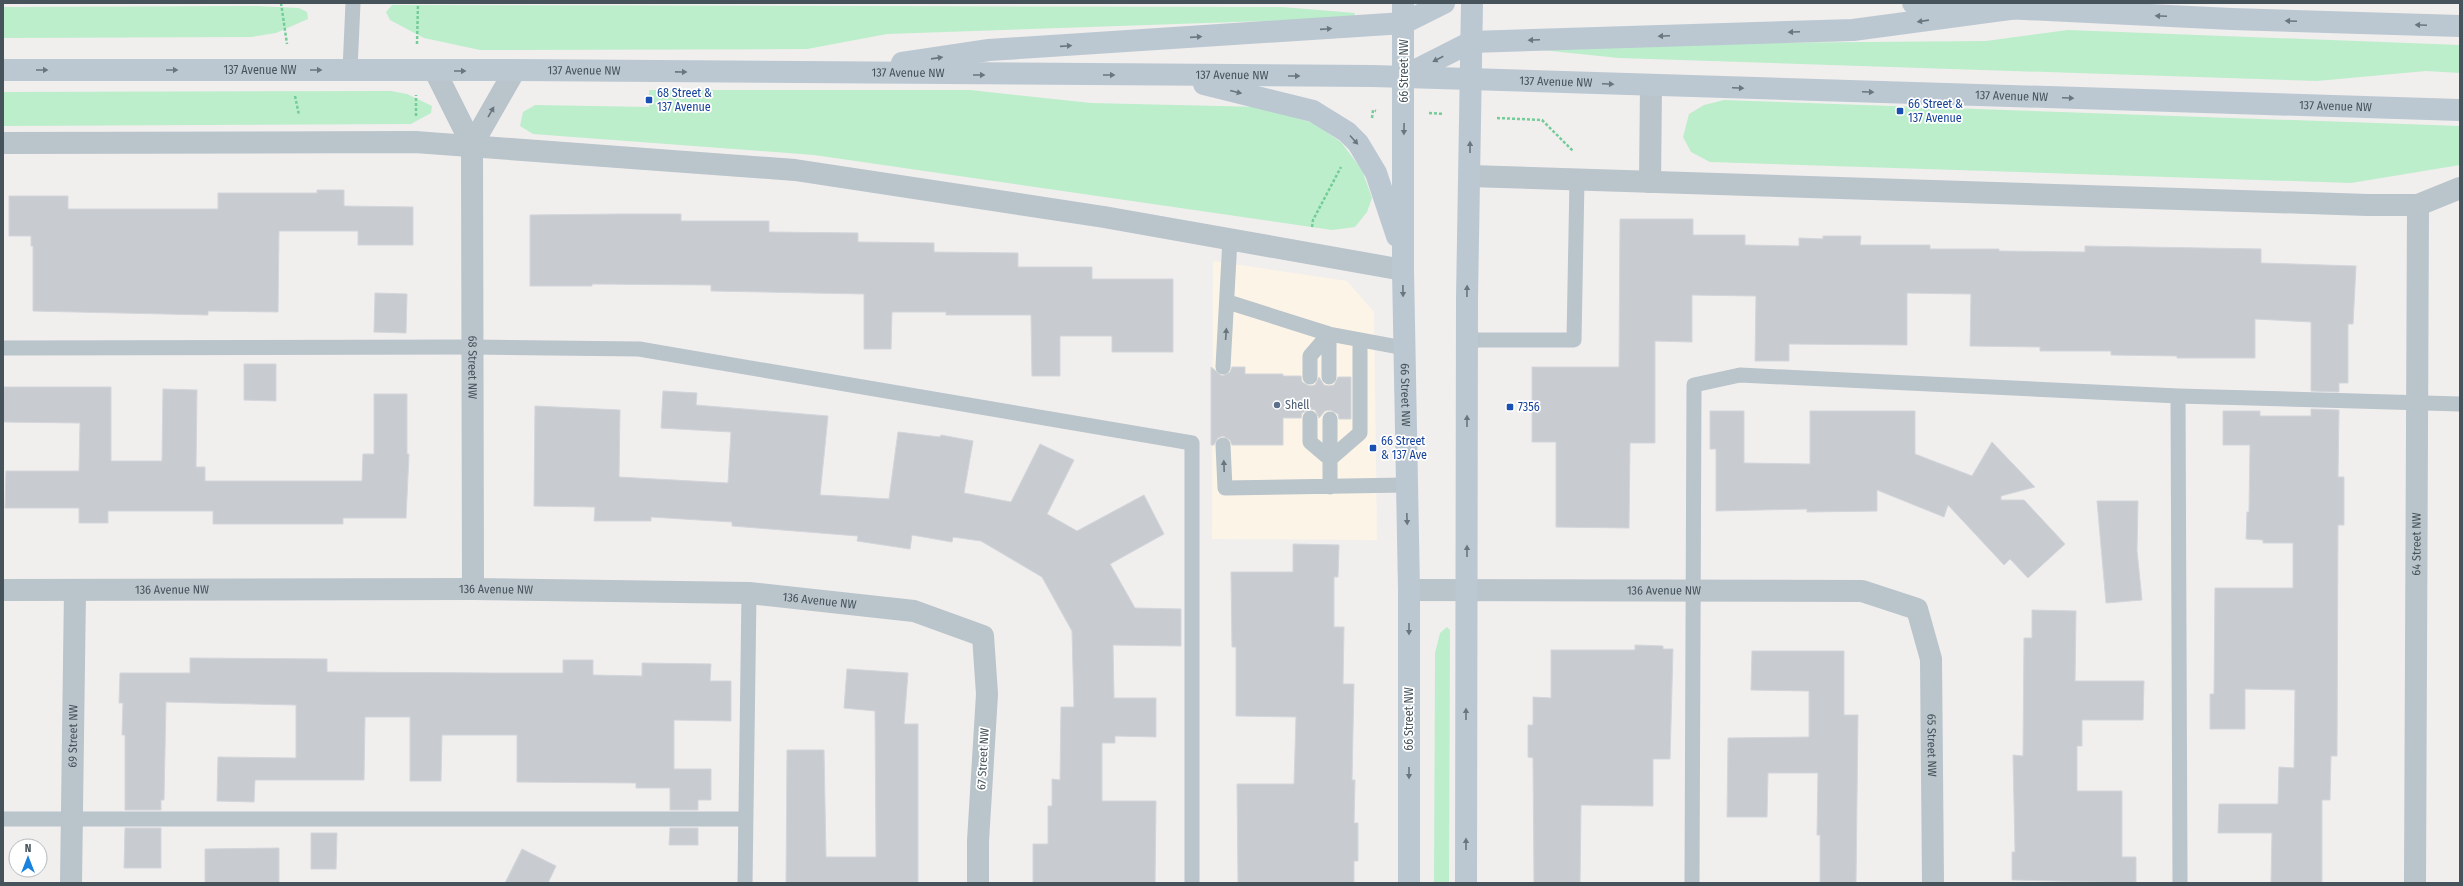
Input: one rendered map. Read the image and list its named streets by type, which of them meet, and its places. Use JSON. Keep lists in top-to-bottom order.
{
  "streets": {
    "main road": ["137 Avenue NW", "66 Street NW"],
    "street": [
      "68 Street NW",
      "64 Street NW",
      "136 Avenue NW",
      "69 Street NW",
      "65 Street NW",
      "67 Street NW"
    ]
  },
  "crossings": [
    ["137 Avenue NW", "66 Street NW"],
    ["137 Avenue NW", "68 Street NW"],
    ["66 Street NW", "136 Avenue NW"],
    ["68 Street NW", "136 Avenue NW"],
    ["136 Avenue NW", "69 Street NW"],
    ["136 Avenue NW", "65 Street NW"],
    ["136 Avenue NW", "67 Street NW"]
  ],
  "places": {
    "transit": [
      "68 Street & 137 Avenue",
      "66 Street & 137 Avenue",
      "7356",
      "66 Street & 137 Ave"
    ],
    "other": ["Shell"]
  },
  "north": "top"
}
